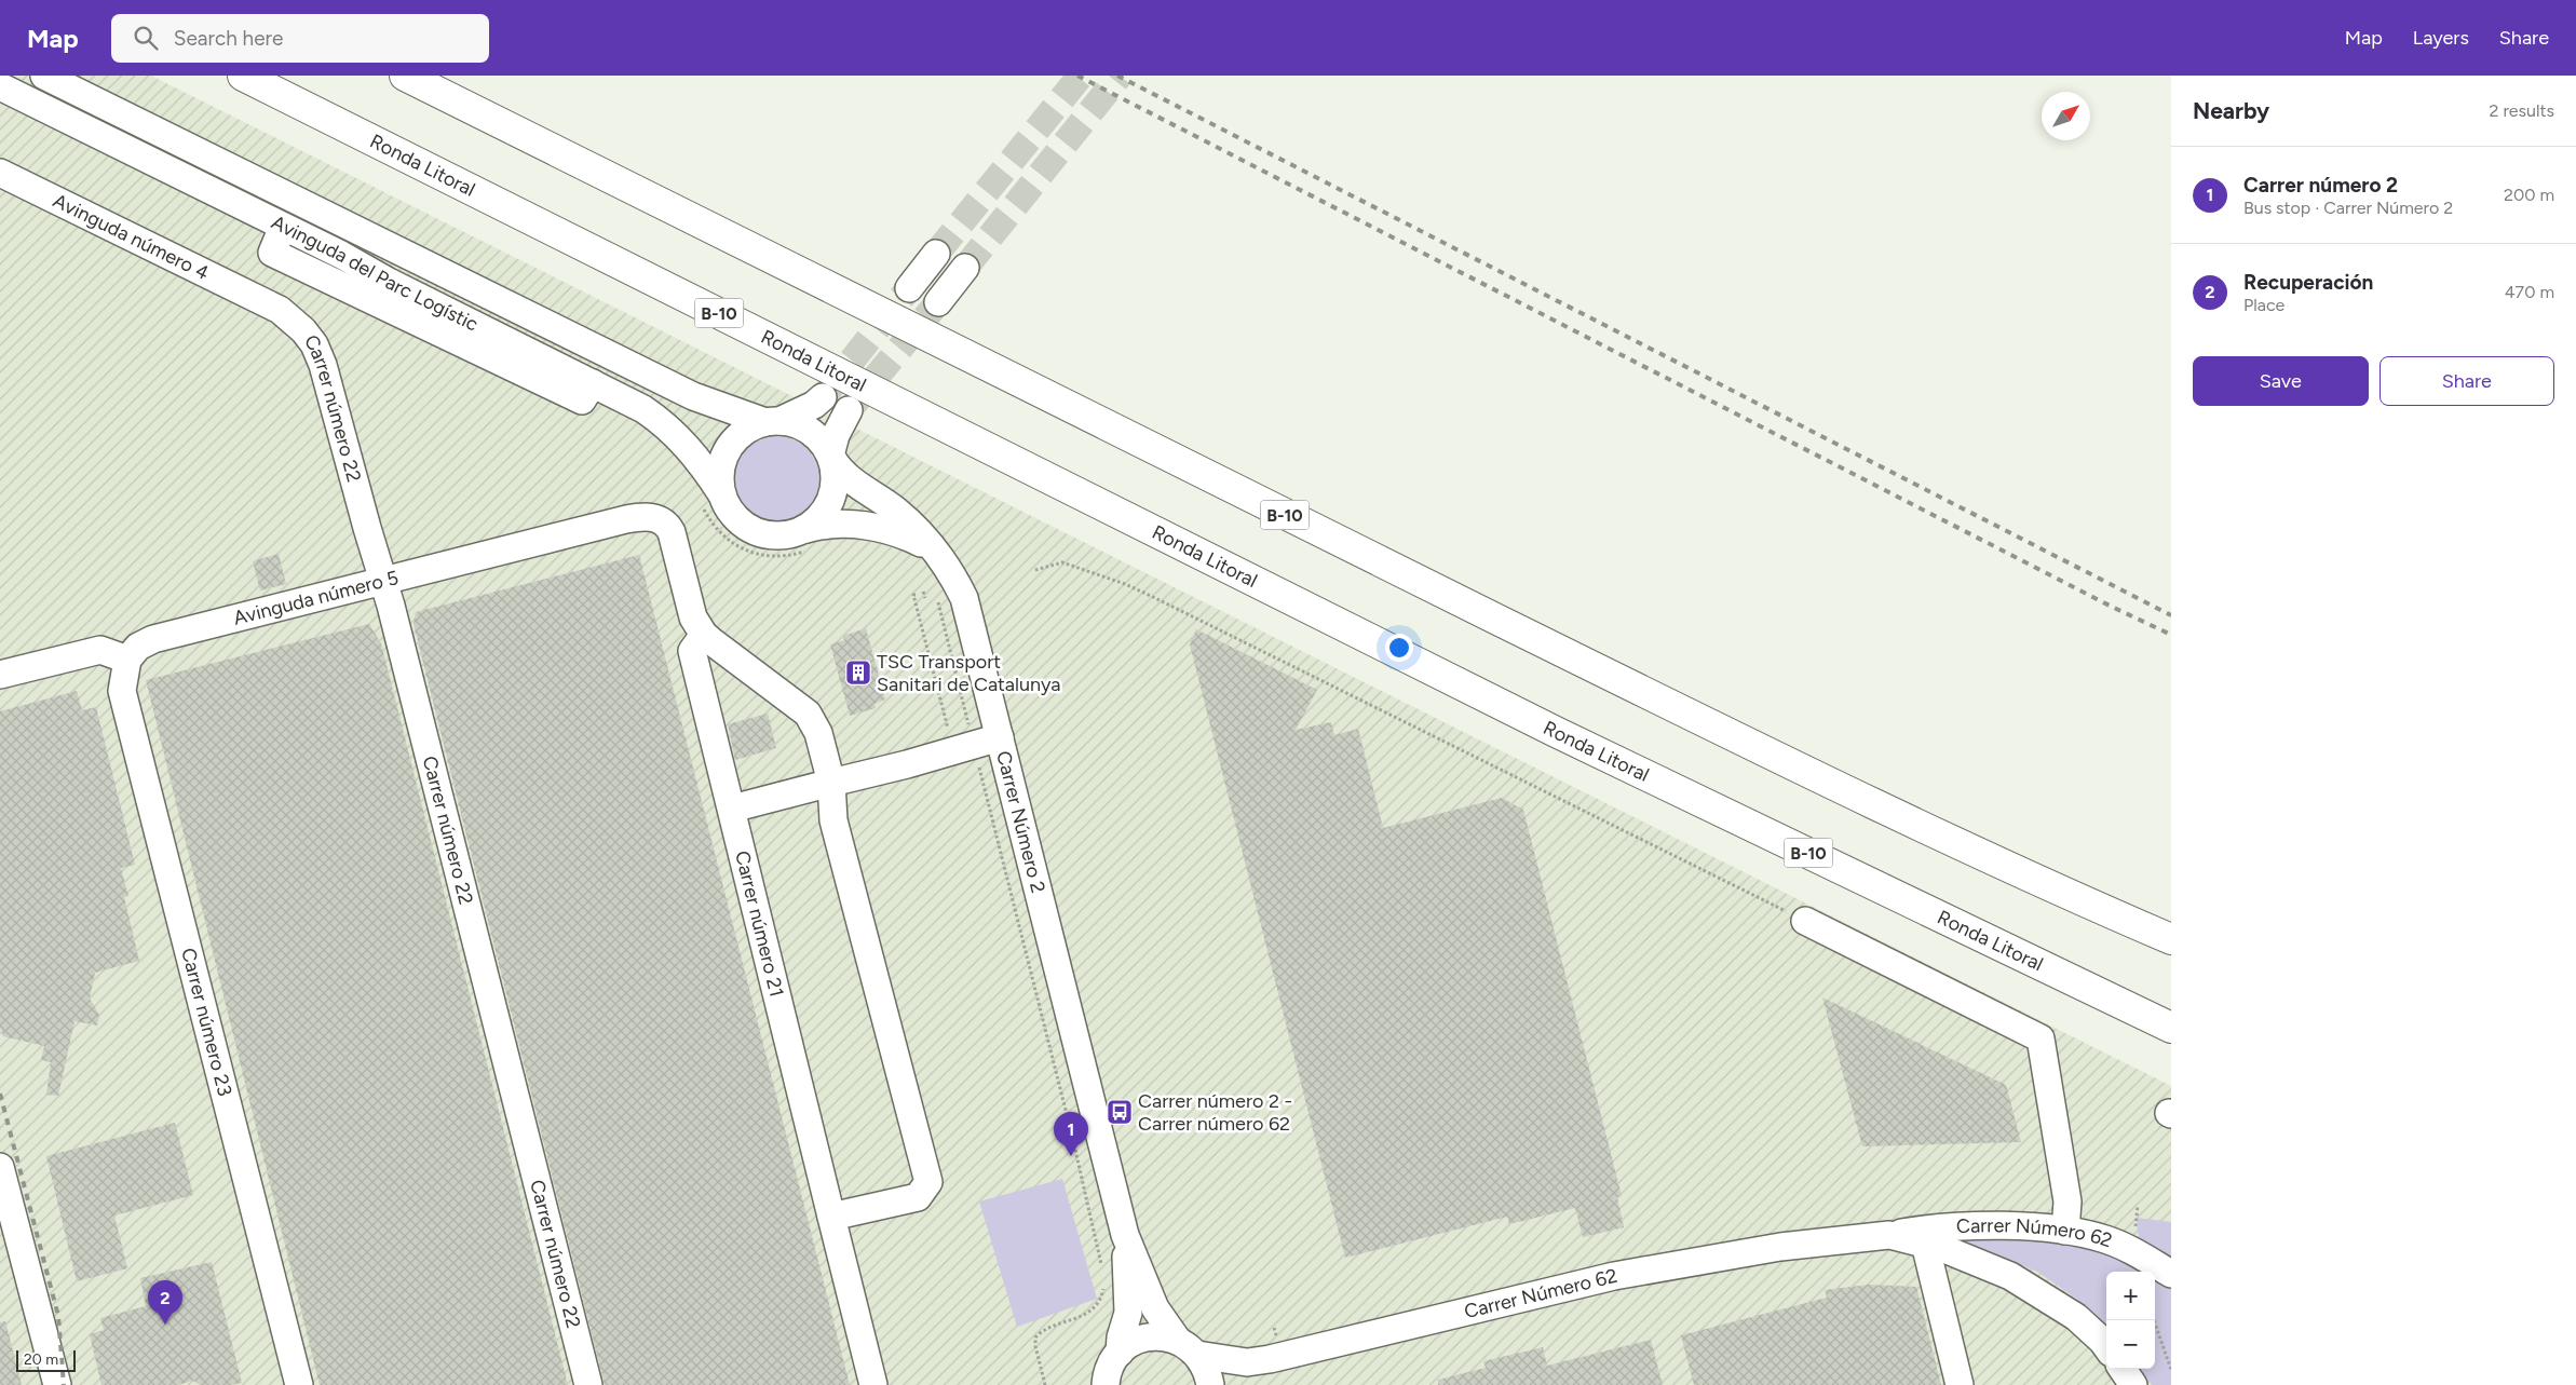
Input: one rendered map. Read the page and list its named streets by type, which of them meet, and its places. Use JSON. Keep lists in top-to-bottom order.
{
  "streets": {
    "highway": ["Ronda Litoral", "B-10"],
    "street": [
      "Avinguda número 4",
      "Avinguda del Parc Logístic",
      "Carrer número 22",
      "Avinguda número 5",
      "Carrer Número 2",
      "Carrer número 21",
      "Carrer número 23",
      "Carrer Número 62"
    ]
  },
  "crossings": [
    ["Avinguda número 4", "Carrer número 22"],
    ["Avinguda del Parc Logístic", "Carrer Número 2"],
    ["Carrer número 22", "Avinguda número 5"],
    ["Avinguda número 5", "Carrer número 21"],
    ["Avinguda número 5", "Carrer número 23"],
    ["Carrer Número 2", "Carrer Número 62"]
  ],
  "places": {
    "building": ["TSC Transport Sanitari de Catalunya"],
    "bus stop": ["Carrer número 2 - Carrer número 62"]
  },
  "scale_bar": "20 m",
  "north": "top right",
  "page": {
    "header": "Map",
    "search": "Search here",
    "nav": ["Map", "Layers", "Share"],
    "heading": ["Nearby", "2 results"],
    "list": [
      {
        "mark": "1",
        "name": "Carrer número 2",
        "note": "Bus stop · Carrer Número 2",
        "value": "200 m"
      },
      {
        "mark": "2",
        "name": "Recuperación",
        "note": "Place",
        "value": "470 m"
      }
    ],
    "buttons": ["Save", "Share"],
    "pins": ["1", "2"],
    "map_buttons": ["+", "−"],
    "scale": "20 m"
  }
}
